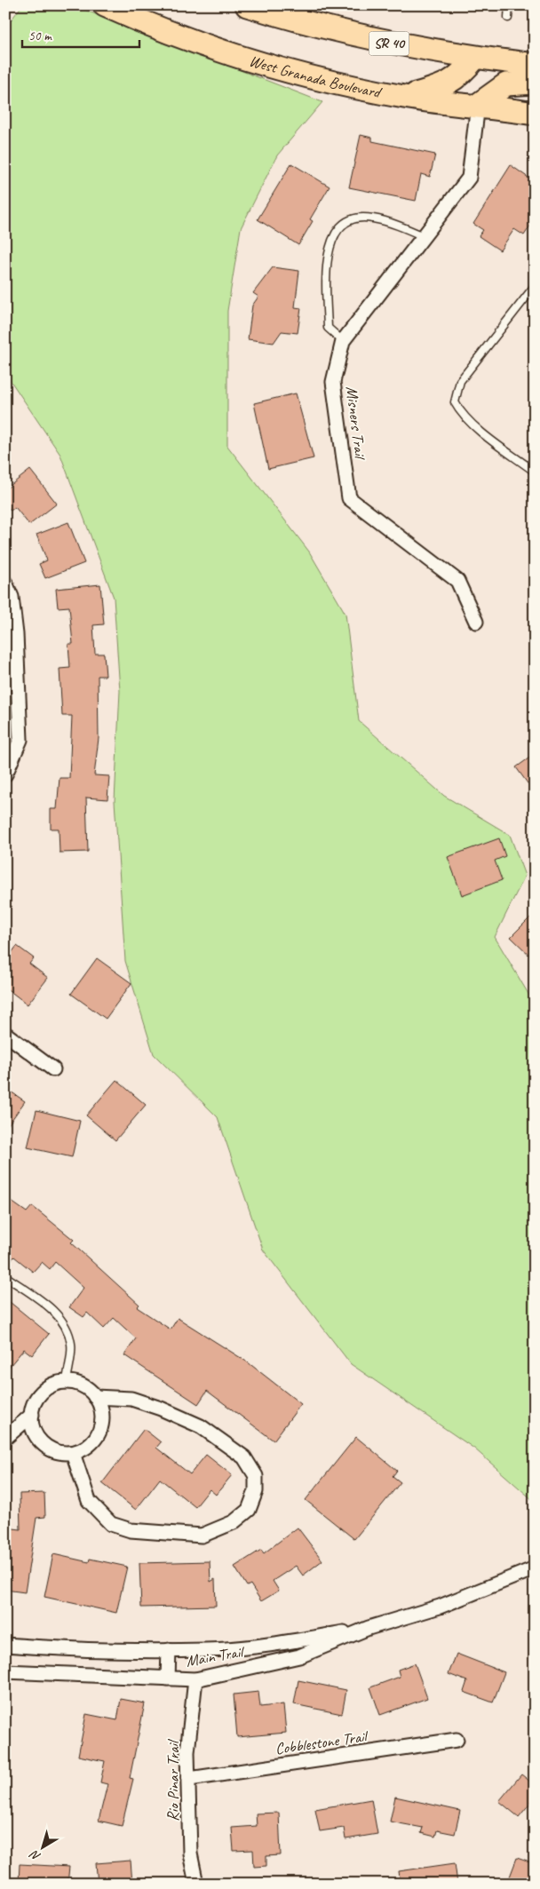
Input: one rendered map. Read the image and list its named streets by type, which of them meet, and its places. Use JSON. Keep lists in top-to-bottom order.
{
  "streets": {
    "main road": ["SR 40", "West Granada Boulevard"],
    "street": [
      "Misners Trail",
      "Main Trail",
      "Cobblestone Trail",
      "Rio Pinar Trail"
    ]
  },
  "crossings": [
    ["West Granada Boulevard", "Misners Trail"],
    ["Main Trail", "Rio Pinar Trail"],
    ["Cobblestone Trail", "Rio Pinar Trail"]
  ],
  "scale_bar": "50 m",
  "north": "bottom left"
}
